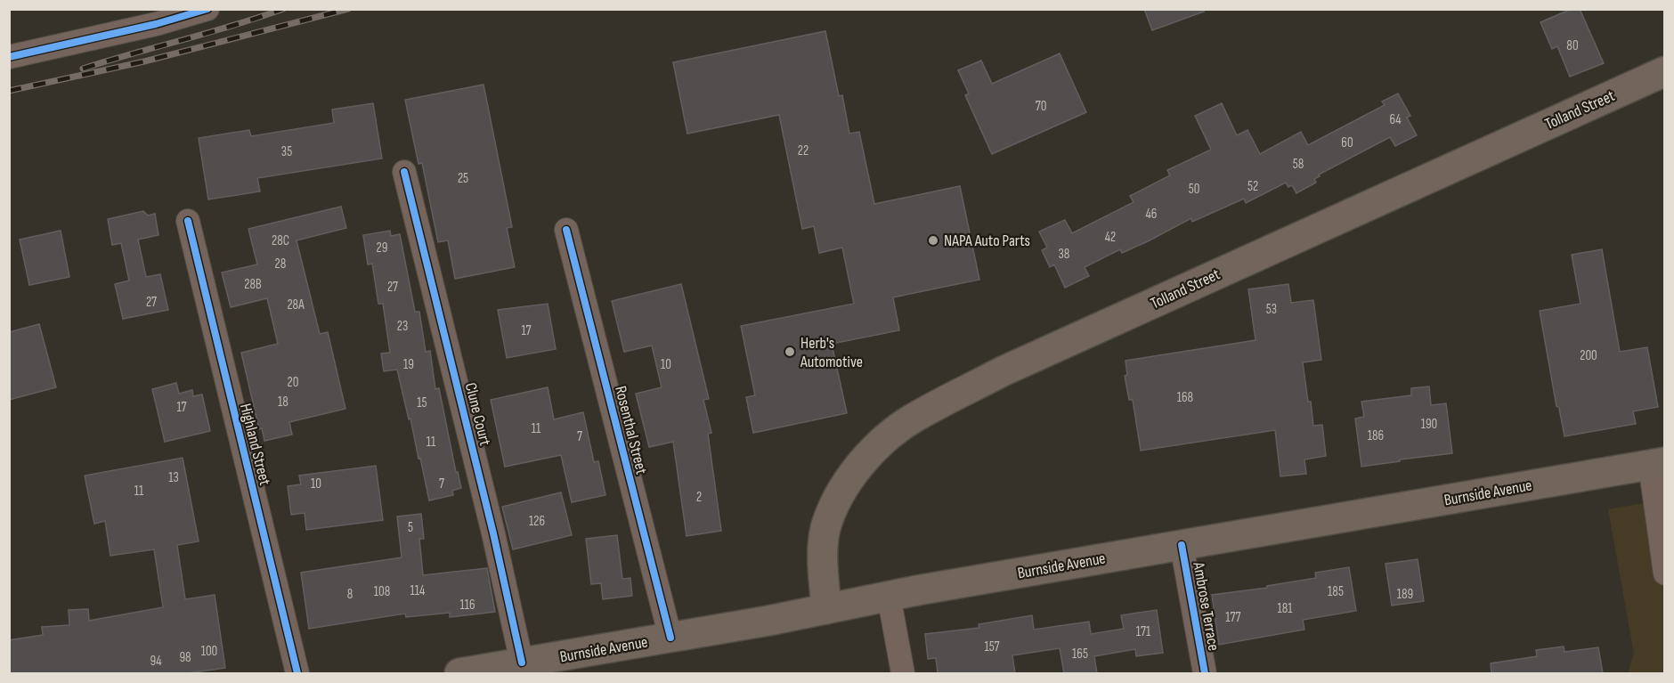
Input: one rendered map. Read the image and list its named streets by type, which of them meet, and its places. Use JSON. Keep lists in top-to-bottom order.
{
  "streets": {
    "main road": ["Tolland Street", "Burnside Avenue"],
    "street": [
      "Clune Court",
      "Rosenthal Street",
      "Highland Street",
      "Ambrose Terrace"
    ]
  },
  "crossings": [
    ["Tolland Street", "Burnside Avenue"],
    ["Clune Court", "Burnside Avenue"],
    ["Rosenthal Street", "Burnside Avenue"],
    ["Burnside Avenue", "Ambrose Terrace"]
  ],
  "places": ["NAPA Auto Parts", "Herb's Automotive"],
  "house_numbers": [
    "80",
    "70",
    "64",
    "60",
    "22",
    "35",
    "58",
    "25",
    "52",
    "50",
    "46",
    "42",
    "28C",
    "29",
    "38",
    "28",
    "28B",
    "27",
    "27",
    "28A",
    "53",
    "23",
    "17",
    "200",
    "19",
    "10",
    "20",
    "168",
    "18",
    "15",
    "17",
    "190",
    "11",
    "186",
    "7",
    "11",
    "13",
    "10",
    "7",
    "11",
    "2",
    "126",
    "5",
    "114",
    "108",
    "185",
    "8",
    "189",
    "116",
    "181",
    "177",
    "171",
    "157",
    "100",
    "165",
    "98",
    "94"
  ]
}
